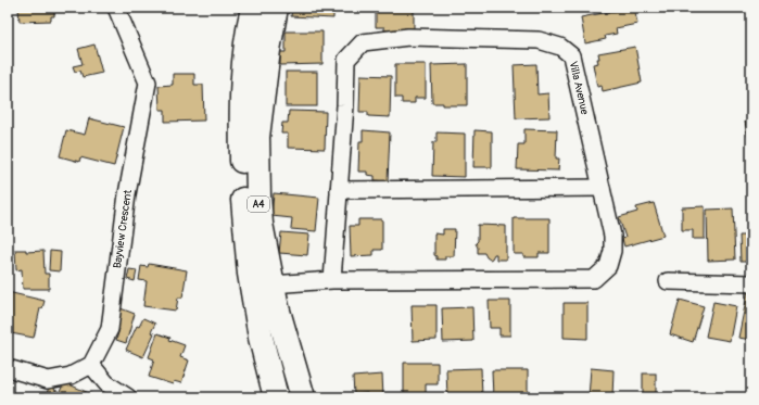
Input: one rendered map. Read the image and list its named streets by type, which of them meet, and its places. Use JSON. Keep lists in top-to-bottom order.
{
  "streets": {
    "highway": ["A4"],
    "street": ["Villa Avenue", "Bayview Crescent"]
  },
  "crossings": [
    ["Villa Avenue", "A4"]
  ]
}
